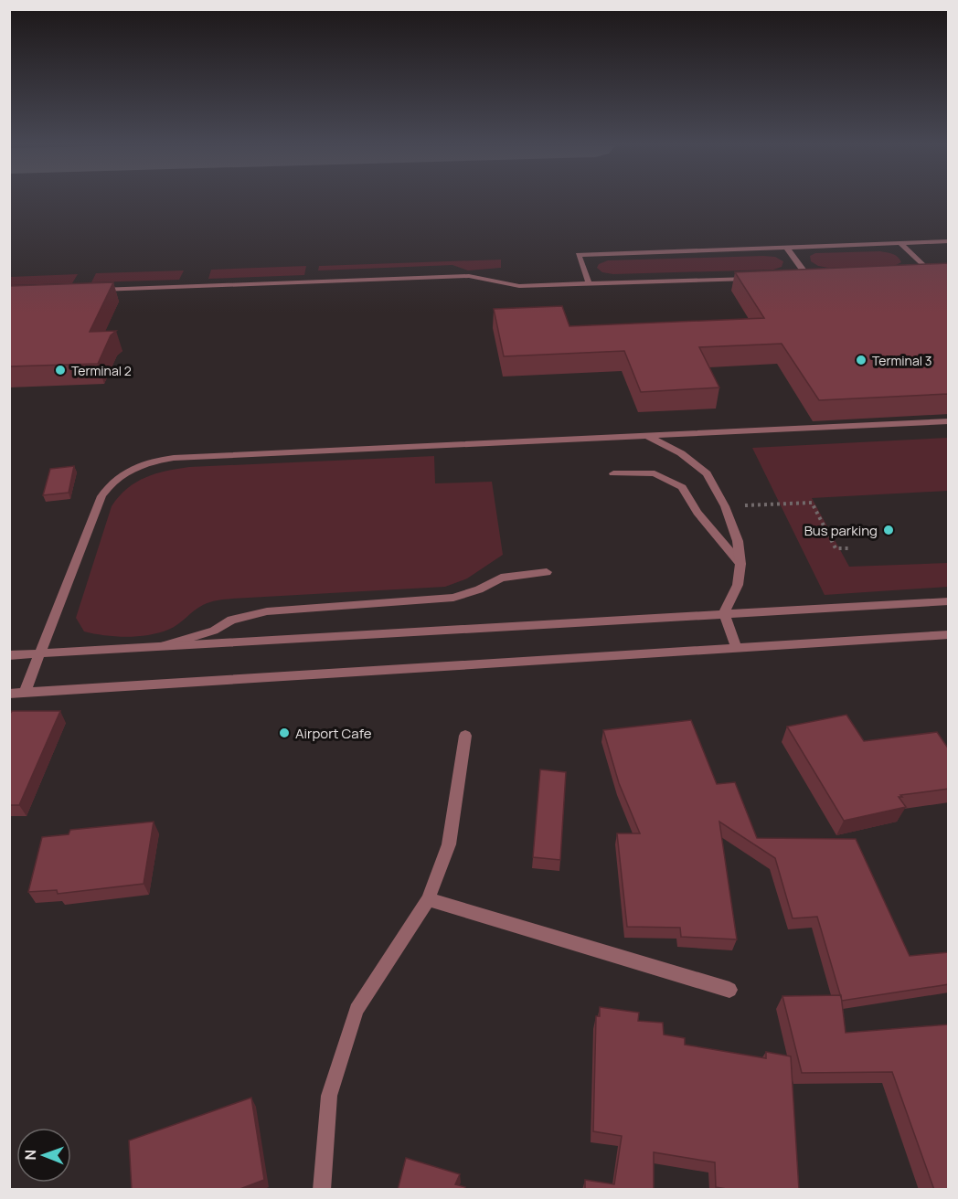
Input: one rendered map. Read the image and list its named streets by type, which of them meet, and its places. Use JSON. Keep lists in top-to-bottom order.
{
  "places": [
    "Terminal 3",
    "Terminal 2",
    "Bus parking",
    "Airport Cafe"
  ],
  "north": "left"
}
